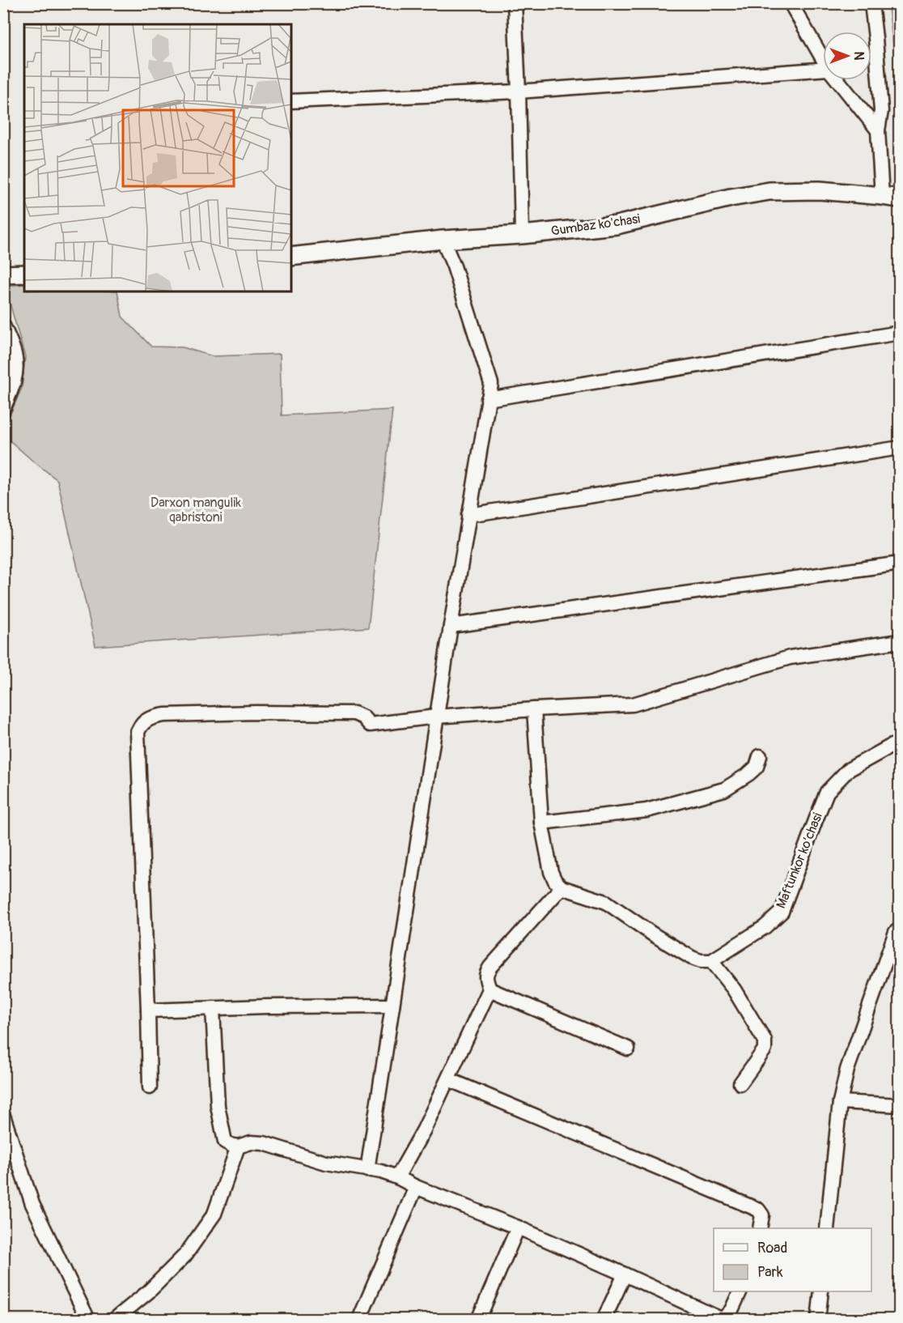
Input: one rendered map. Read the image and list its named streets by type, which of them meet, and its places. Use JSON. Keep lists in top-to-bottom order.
{
  "streets": {
    "main road": ["Gumbaz ko'chasi"],
    "street": ["Maftunkor ko’chasi"]
  },
  "parks": ["Darxon mangulik qabristoni"],
  "legend": ["Road", "Park"],
  "north": "right"
}
